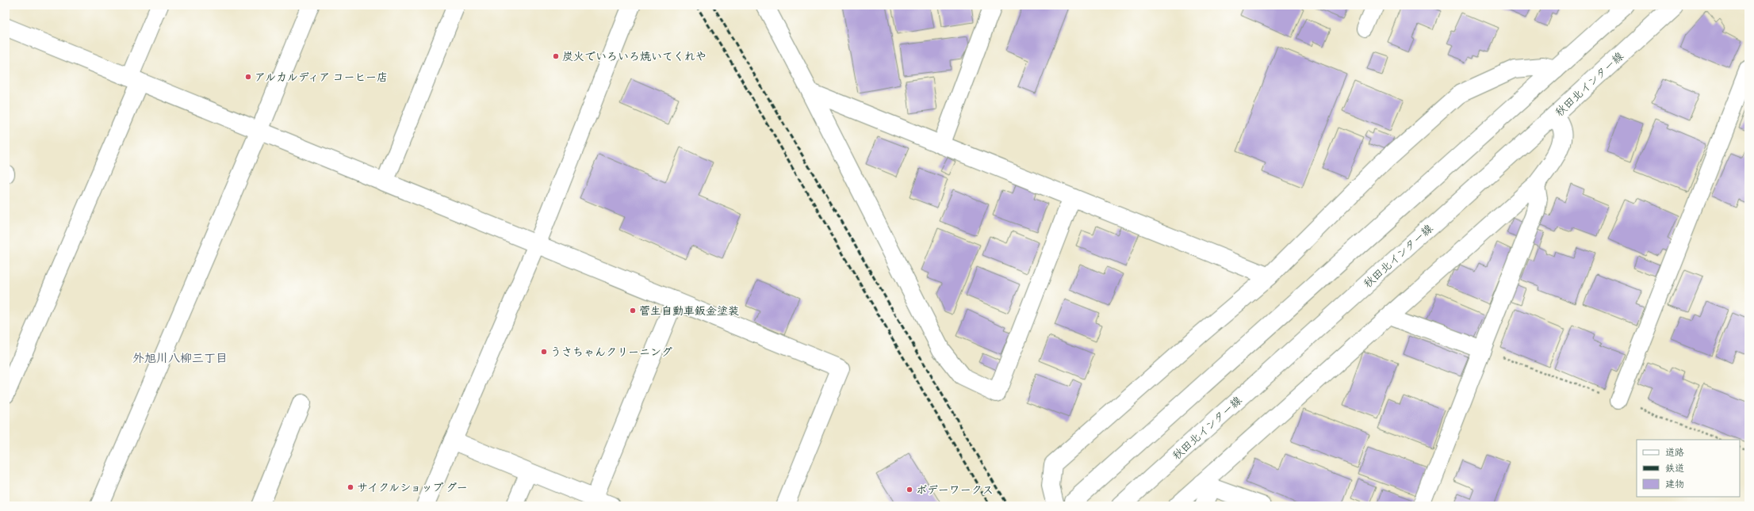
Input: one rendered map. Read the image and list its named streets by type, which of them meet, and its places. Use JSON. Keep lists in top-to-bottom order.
{
  "streets": {
    "street": ["秋田北インター線"]
  },
  "districts": ["外旭川八柳三丁目"],
  "places": [
    "炭火でいろいろ焼いてくれや",
    "アルカルディア コーヒー店",
    "菅生自動車鈑金塗装",
    "うさちゃんクリーニング",
    "サイクルショップ グー",
    "ボデーワークス"
  ],
  "legend": ["道路", "鉄道", "建物"]
}
